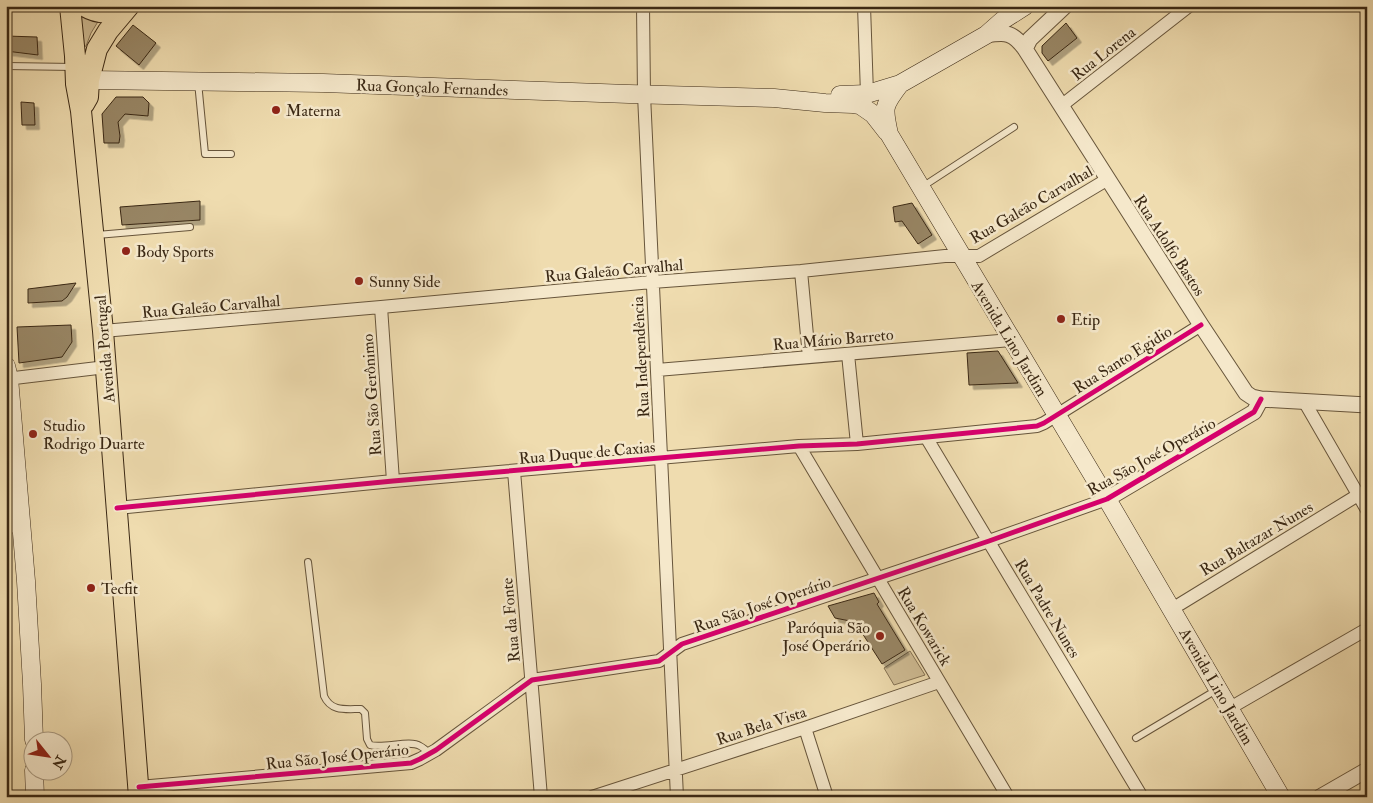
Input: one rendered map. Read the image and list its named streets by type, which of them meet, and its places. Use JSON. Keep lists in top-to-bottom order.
{
  "streets": {
    "main road": ["Rua Gonçalo Fernandes", "Avenida Lino Jardim", "Avenida Portugal"],
    "street": [
      "Rua Lorena",
      "Rua Galeão Carvalhal",
      "Rua Adolfo Bastos",
      "Rua Mário Barreto",
      "Rua Independência",
      "Rua Santo Egidio",
      "Rua São Gerônimo",
      "Rua Duque de Caxias",
      "Rua São José Operário",
      "Rua Baltazar Nunes",
      "Rua Padre Nunes",
      "Rua da Fonte",
      "Rua Kowarick",
      "Rua Bela Vista"
    ]
  },
  "crossings": [
    ["Rua Lorena", "Rua Adolfo Bastos"],
    ["Rua Gonçalo Fernandes", "Rua Adolfo Bastos"],
    ["Rua Gonçalo Fernandes", "Avenida Lino Jardim"],
    ["Rua Gonçalo Fernandes", "Avenida Portugal"],
    ["Rua Gonçalo Fernandes", "Rua Independência"],
    ["Rua Galeão Carvalhal", "Rua Adolfo Bastos"],
    ["Rua Galeão Carvalhal", "Avenida Lino Jardim"],
    ["Rua Galeão Carvalhal", "Avenida Portugal"],
    ["Rua Galeão Carvalhal", "Rua Independência"],
    ["Rua Galeão Carvalhal", "Rua São Gerônimo"],
    ["Rua Adolfo Bastos", "Rua Santo Egidio"],
    ["Rua Adolfo Bastos", "Rua São José Operário"],
    ["Avenida Lino Jardim", "Rua Mário Barreto"],
    ["Avenida Lino Jardim", "Rua Santo Egidio"],
    ["Avenida Lino Jardim", "Rua Duque de Caxias"],
    ["Avenida Lino Jardim", "Rua São José Operário"],
    ["Avenida Lino Jardim", "Rua Baltazar Nunes"],
    ["Rua Mário Barreto", "Rua Independência"],
    ["Avenida Portugal", "Rua Duque de Caxias"],
    ["Avenida Portugal", "Rua São José Operário"],
    ["Rua Independência", "Rua Duque de Caxias"],
    ["Rua Independência", "Rua São José Operário"],
    ["Rua Independência", "Rua Bela Vista"],
    ["Rua Santo Egidio", "Rua Duque de Caxias"],
    ["Rua São Gerônimo", "Rua Duque de Caxias"],
    ["Rua Duque de Caxias", "Rua Padre Nunes"],
    ["Rua Duque de Caxias", "Rua da Fonte"],
    ["Rua Duque de Caxias", "Rua Kowarick"],
    ["Rua São José Operário", "Rua Padre Nunes"],
    ["Rua São José Operário", "Rua da Fonte"],
    ["Rua São José Operário", "Rua Kowarick"],
    ["Rua Kowarick", "Rua Bela Vista"]
  ],
  "places": [
    "Materna",
    "Body Sports",
    "Sunny Side",
    "Etip",
    "Studio Rodrigo Duarte",
    "Tecfit",
    "Paróquia São José Operário"
  ],
  "north": "bottom right"
}
